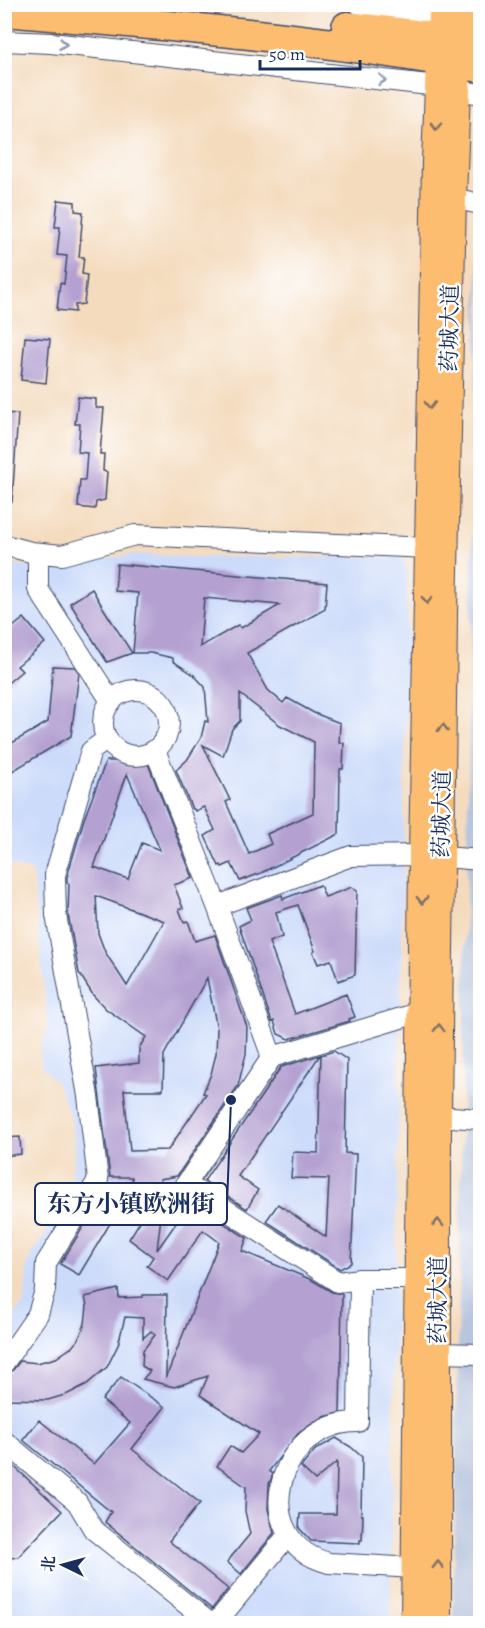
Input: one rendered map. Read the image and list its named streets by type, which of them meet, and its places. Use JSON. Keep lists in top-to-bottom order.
{
  "streets": {
    "main road": ["药城大道"]
  },
  "places": ["东方小镇欧洲街"],
  "scale_bar": "50 m",
  "north": "left"
}
